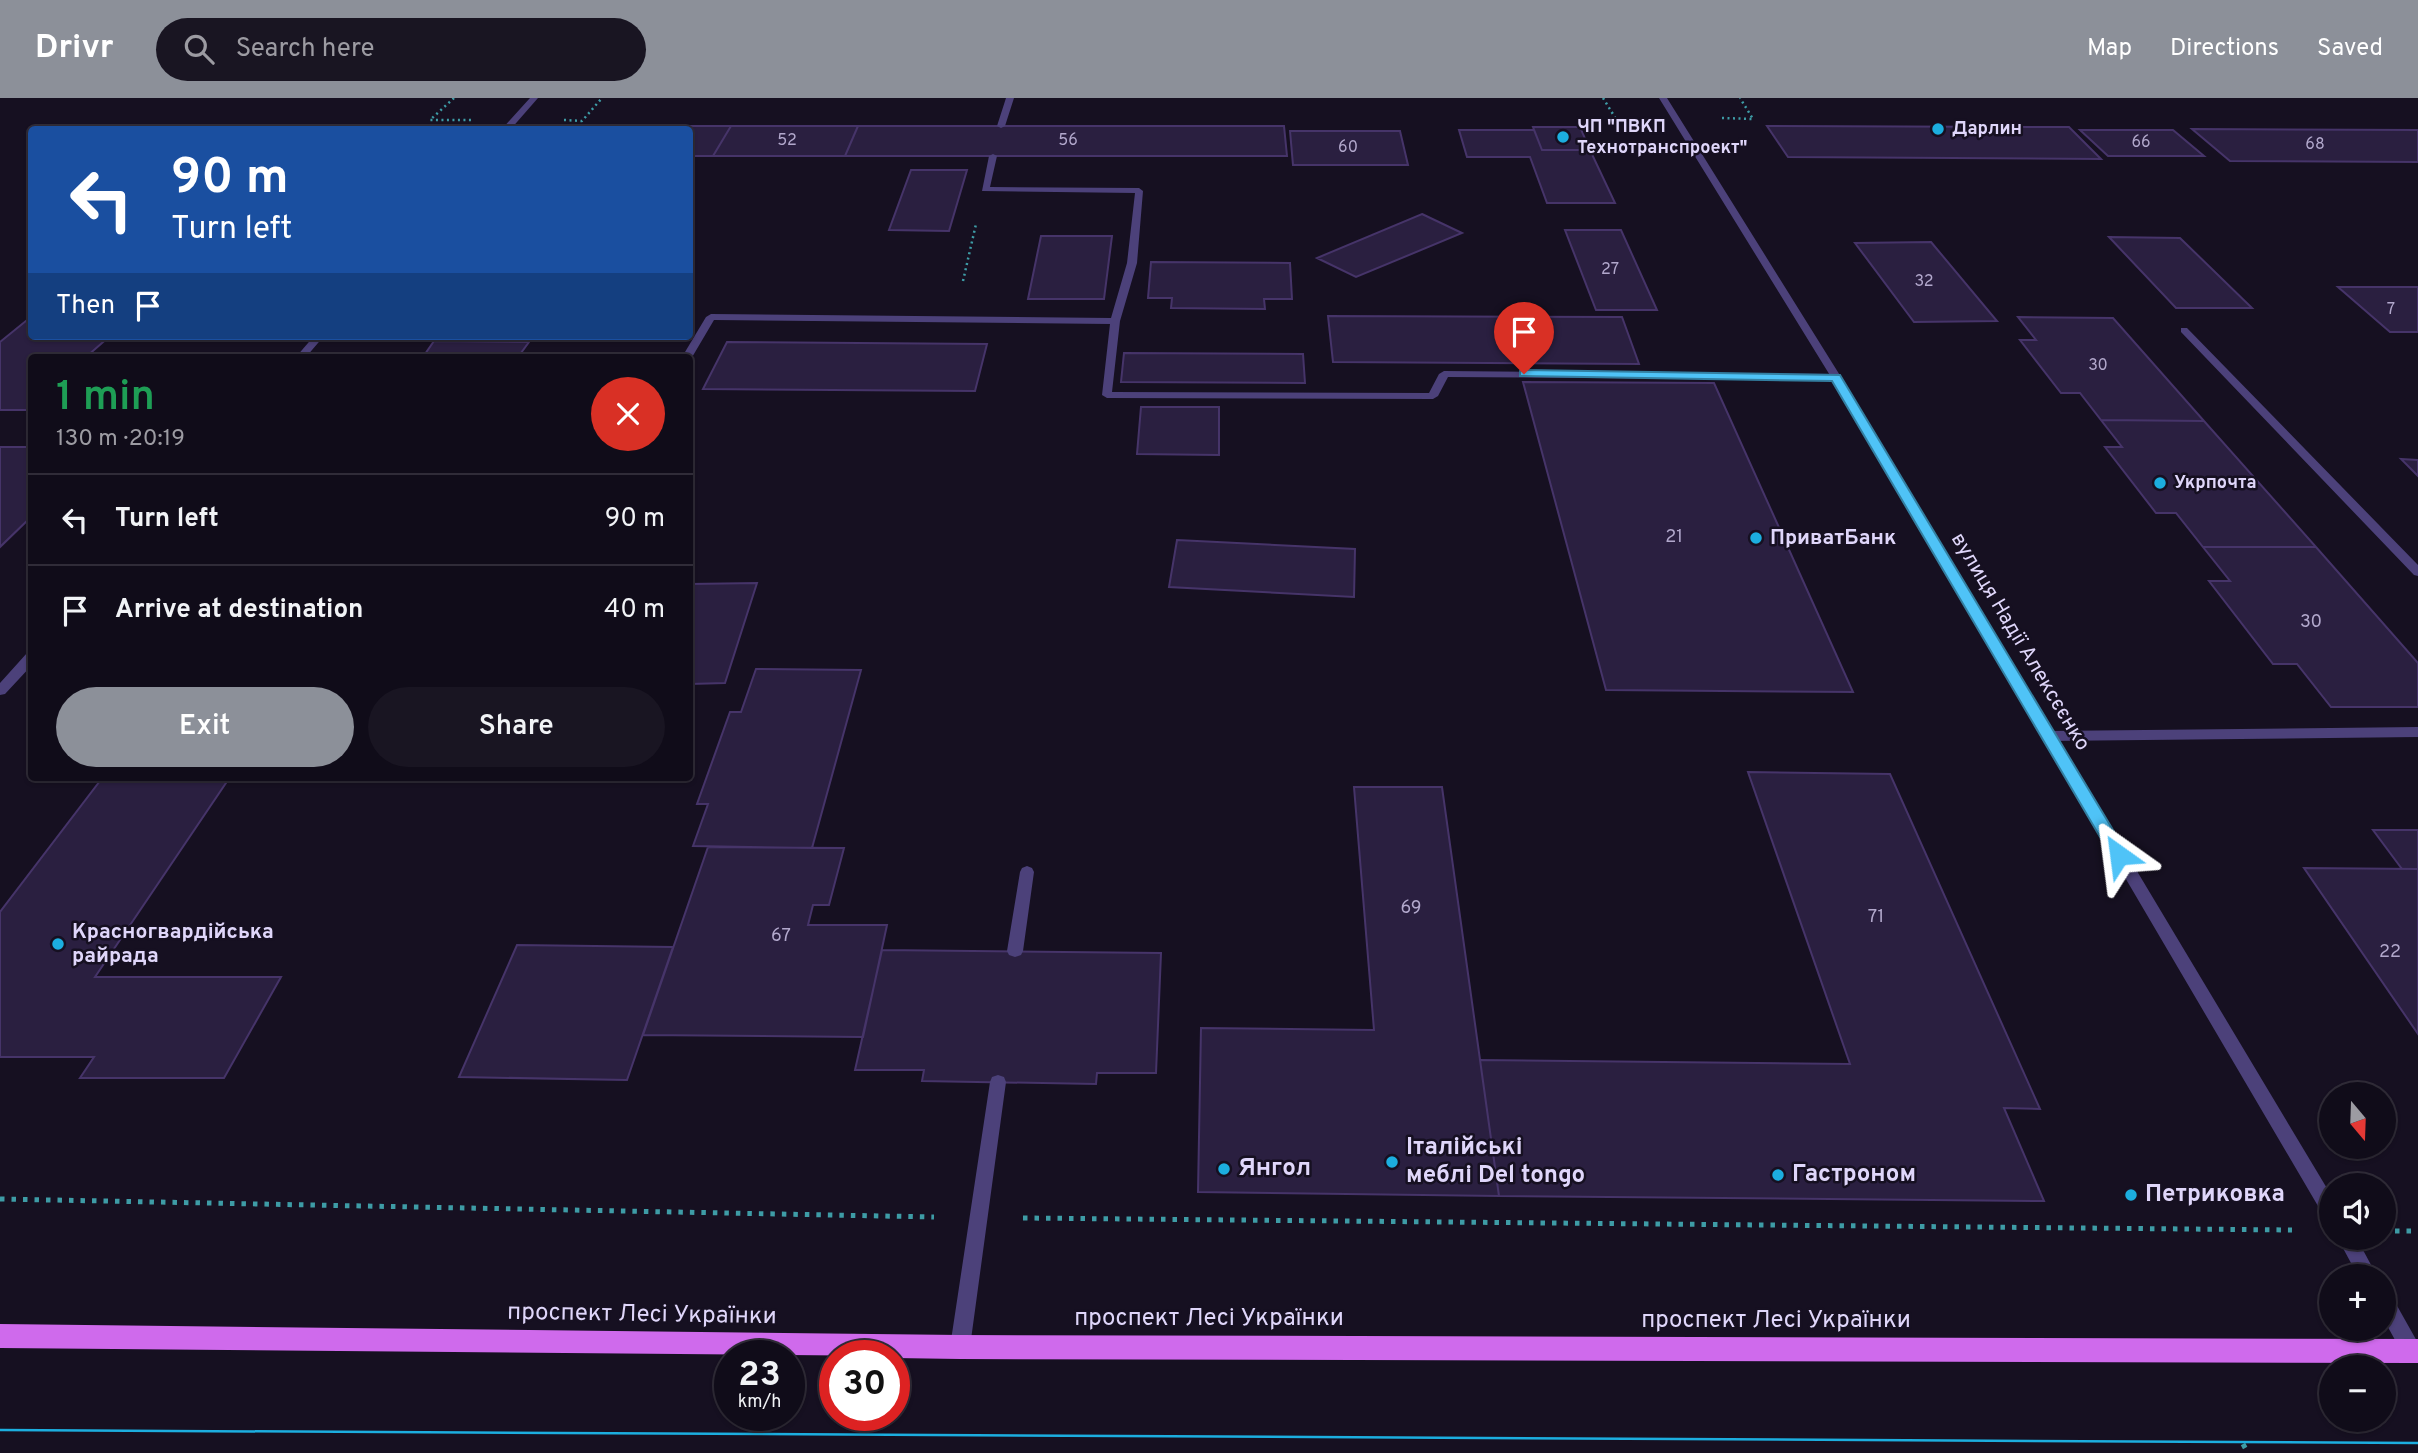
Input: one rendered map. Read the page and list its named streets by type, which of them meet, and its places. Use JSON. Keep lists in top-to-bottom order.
{
  "streets": {
    "main road": ["проспект Лесі Українки"],
    "street": ["вулиця Надії Алексєєнко"]
  },
  "places": [
    "Дарлин",
    "ЧП \"ПВКП Технотранспроект\"",
    "Укрпочта",
    "ПриватБанк",
    "Красногвардійська райрада",
    "Італійські меблі Del tongo",
    "Янгол",
    "Гастроном",
    "Петриковка"
  ],
  "house_numbers": [
    "52",
    "56",
    "66",
    "68",
    "60",
    "27",
    "32",
    "7",
    "30",
    "21",
    "30",
    "69",
    "71",
    "67",
    "22"
  ],
  "north": "bottom",
  "page": {
    "header": "Drivr",
    "search": "Search here",
    "nav": ["Map", "Directions", "Saved"],
    "turn": ["90 m", "Turn left"],
    "then": "Then",
    "heading": ["1 min", "130 m · 20:19"],
    "list": [
      {
        "name": "Turn left",
        "value": "90 m"
      },
      {
        "name": "Arrive at destination",
        "value": "40 m"
      }
    ],
    "buttons": ["Exit", "Share"],
    "map_buttons": ["+", "−"],
    "speed": "23 km/h",
    "limit": "30"
  }
}
